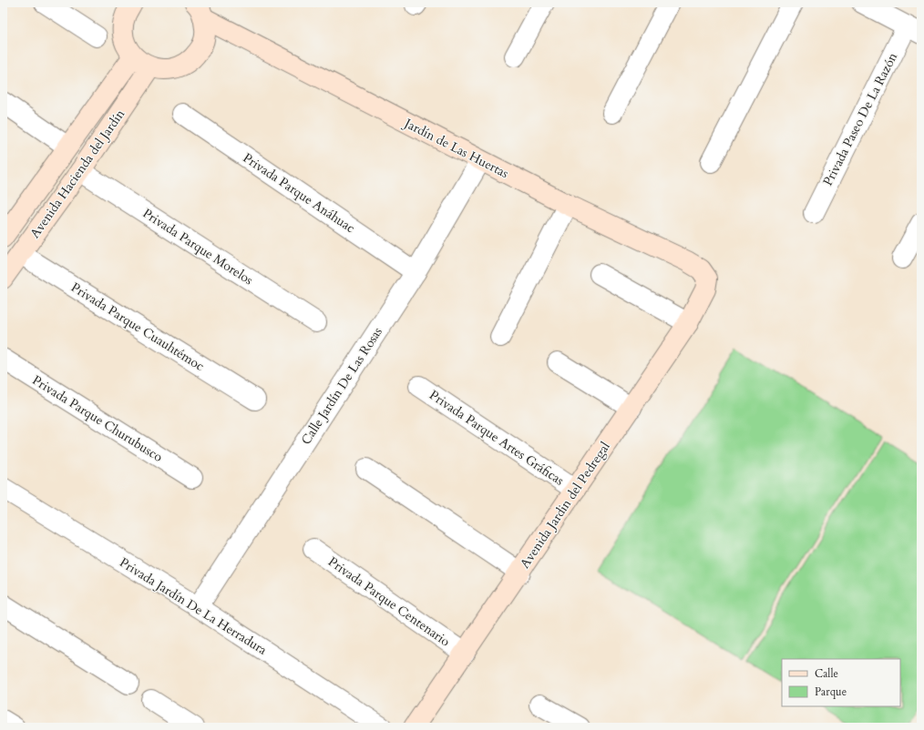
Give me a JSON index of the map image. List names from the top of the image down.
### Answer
{
  "streets": {
    "street": [
      "Privada Paseo De La Razón",
      "Jardín de Las Huertas",
      "Avenida Hacienda del Jardín",
      "Privada Parque Anáhuac",
      "Privada Parque Morelos",
      "Privada Parque Cuauhtémoc",
      "Calle Jardín De Las Rosas",
      "Privada Parque Churubusco",
      "Privada Parque Artes Gráficas",
      "Avenida Jardin del Pedregal",
      "Privada Parque Centenario",
      "Privada Jardín De La Herradura"
    ]
  },
  "crossings": [
    ["Jardín de Las Huertas", "Calle Jardín De Las Rosas"],
    ["Jardín de Las Huertas", "Avenida Jardin del Pedregal"],
    ["Avenida Hacienda del Jardín", "Privada Parque Morelos"],
    ["Avenida Hacienda del Jardín", "Privada Parque Cuauhtémoc"],
    ["Privada Parque Anáhuac", "Calle Jardín De Las Rosas"],
    ["Calle Jardín De Las Rosas", "Privada Jardín De La Herradura"],
    ["Privada Parque Artes Gráficas", "Avenida Jardin del Pedregal"],
    ["Avenida Jardin del Pedregal", "Privada Parque Centenario"]
  ],
  "legend": ["Calle", "Parque"]
}
